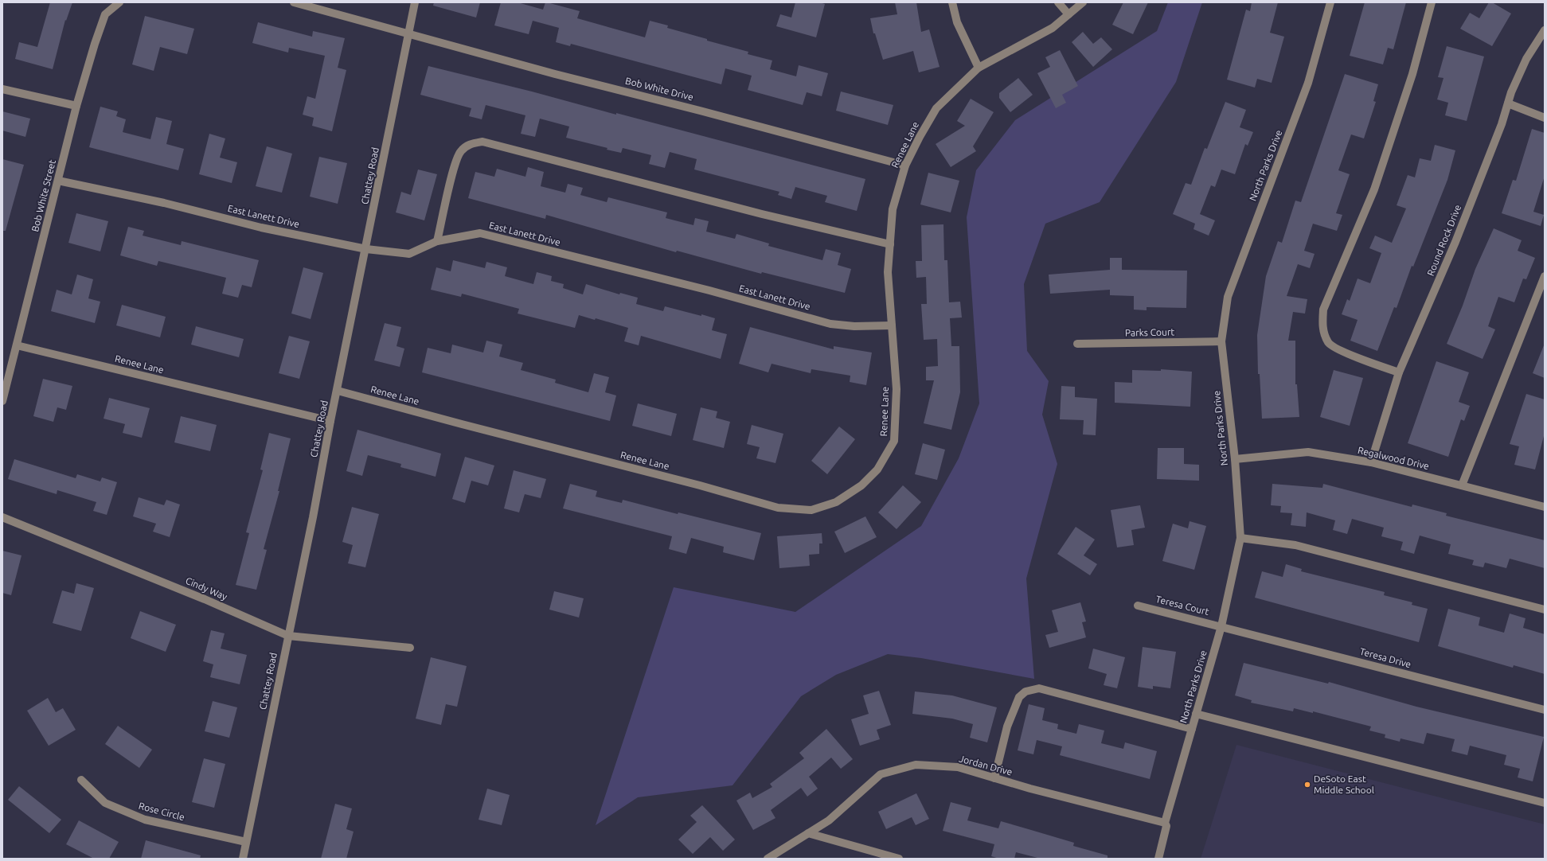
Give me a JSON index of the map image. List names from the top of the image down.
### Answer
{
  "streets": {
    "street": [
      "Bob White Drive",
      "Renee Lane",
      "North Parks Drive",
      "Chattey Road",
      "Bob White Street",
      "East Lanett Drive",
      "Round Rock Drive",
      "Parks Court",
      "Regalwood Drive",
      "Cindy Way",
      "Teresa Court",
      "Teresa Drive",
      "Jordan Drive",
      "Rose Circle"
    ]
  },
  "crossings": [
    ["Bob White Drive", "Renee Lane"],
    ["Bob White Drive", "Chattey Road"],
    ["Renee Lane", "Chattey Road"],
    ["Renee Lane", "Bob White Street"],
    ["Renee Lane", "East Lanett Drive"],
    ["North Parks Drive", "Parks Court"],
    ["North Parks Drive", "Regalwood Drive"],
    ["North Parks Drive", "Teresa Court"],
    ["North Parks Drive", "Teresa Drive"],
    ["North Parks Drive", "Jordan Drive"],
    ["Chattey Road", "East Lanett Drive"],
    ["Chattey Road", "Cindy Way"],
    ["Chattey Road", "Rose Circle"],
    ["Bob White Street", "East Lanett Drive"],
    ["Round Rock Drive", "Regalwood Drive"],
    ["Teresa Court", "Teresa Drive"]
  ],
  "places": ["DeSoto East Middle School"]
}
